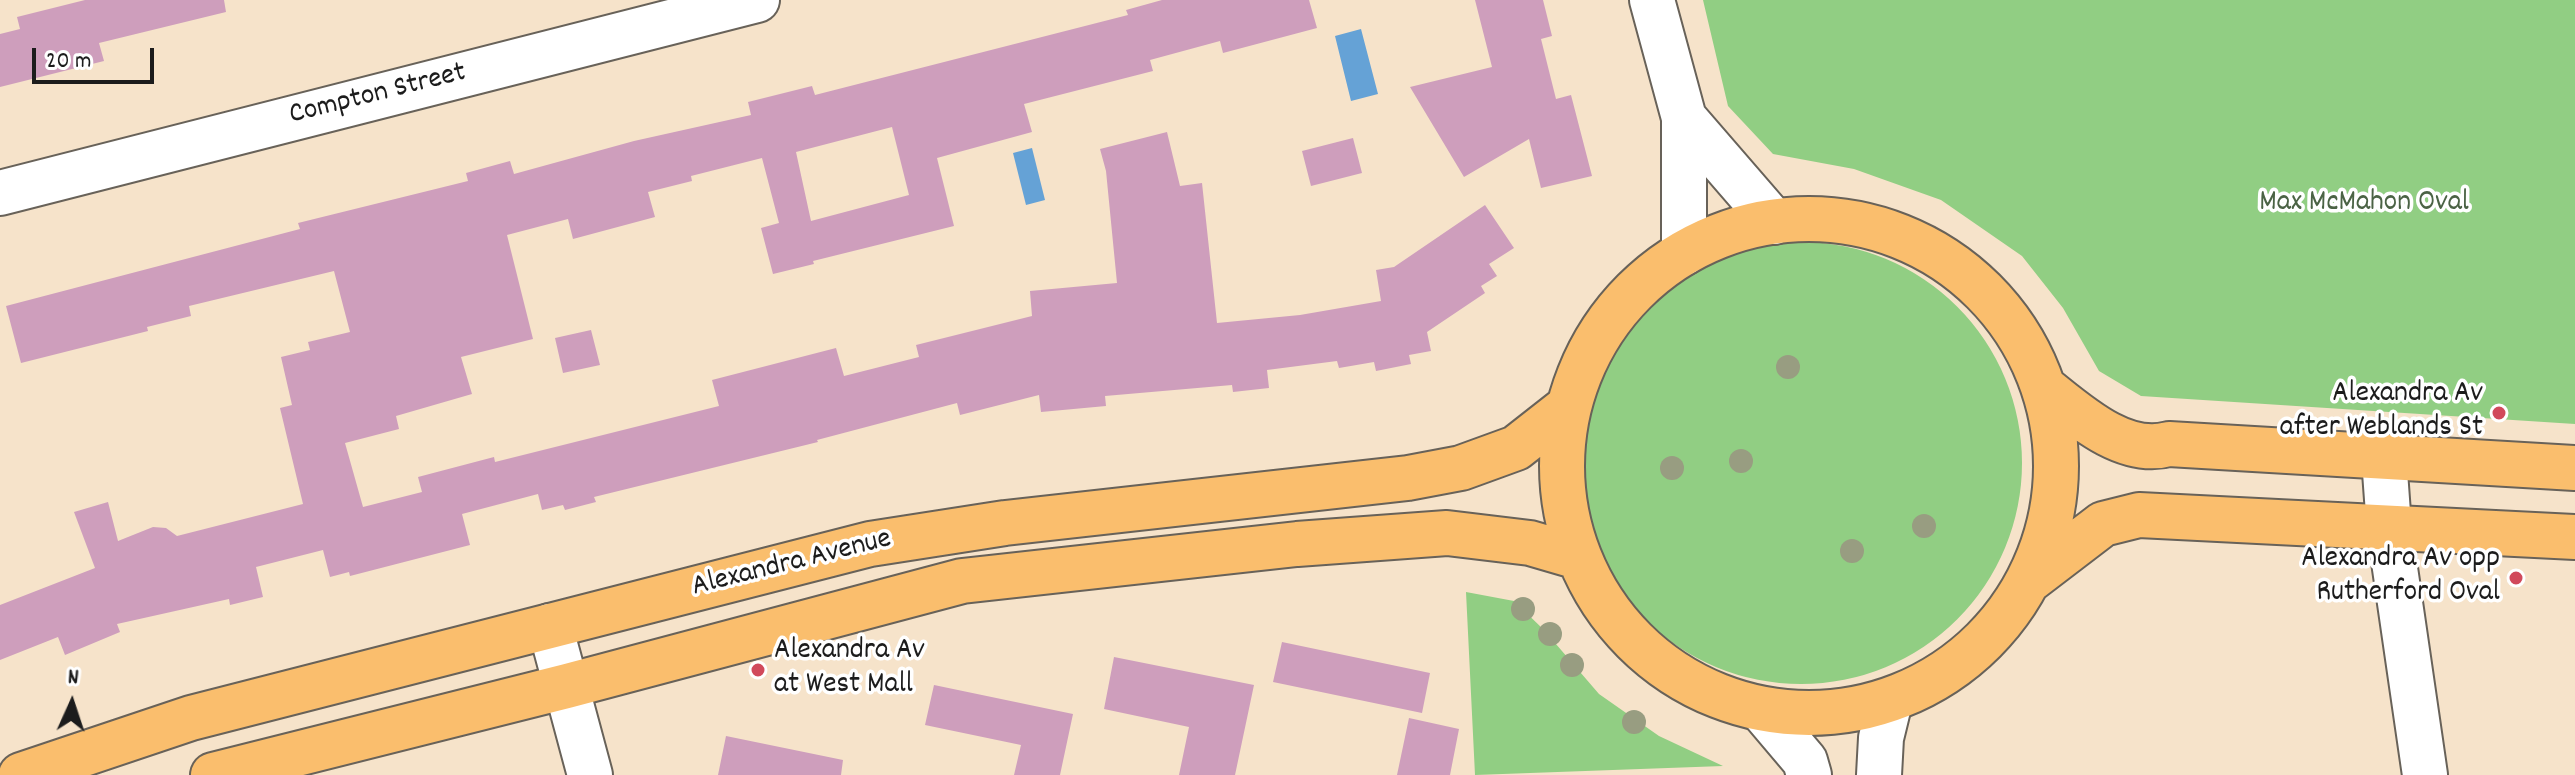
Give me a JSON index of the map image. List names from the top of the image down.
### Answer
{
  "streets": {
    "main road": ["Alexandra Avenue"],
    "street": ["Compton Street"]
  },
  "parks": ["Max McMahon Oval"],
  "places": ["Alexandra Av after Weblands St", "Alexandra Av opp Rutherford Oval", "Alexandra Av at West Mall"],
  "scale_bar": "20 m",
  "north": "top"
}
